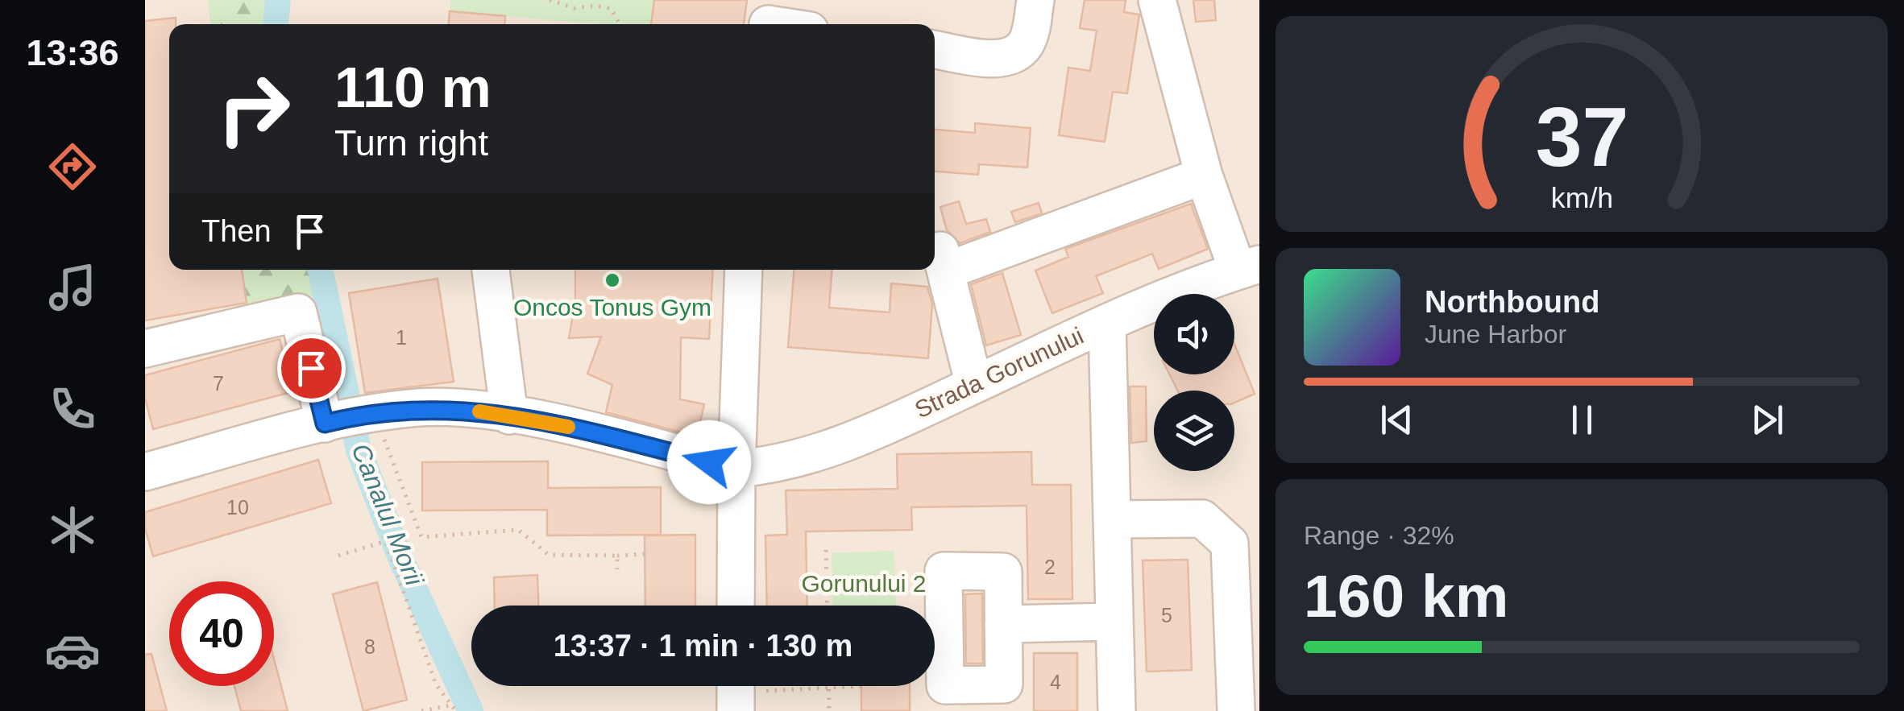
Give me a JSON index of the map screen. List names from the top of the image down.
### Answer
{
  "streets": {
    "street": ["Strada Gorunului"]
  },
  "water": ["Canalul Morii"],
  "parks": ["Gorunului 2"],
  "places": ["Oncos Tonus Gym"],
  "house_numbers": [
    "1",
    "7",
    "10",
    "2",
    "5",
    "8",
    "4"
  ],
  "page": {
    "tabs": "13:36",
    "turn": ["110 m", "Turn right"],
    "then": "Then",
    "song": ["Northbound", "June Harbor"],
    "tile": ["Range · 32%", "160 km"],
    "limit": "40",
    "trip": "13:37 · 1 min · 130 m",
    "gauge": ["37", "km/h"]
  }
}
